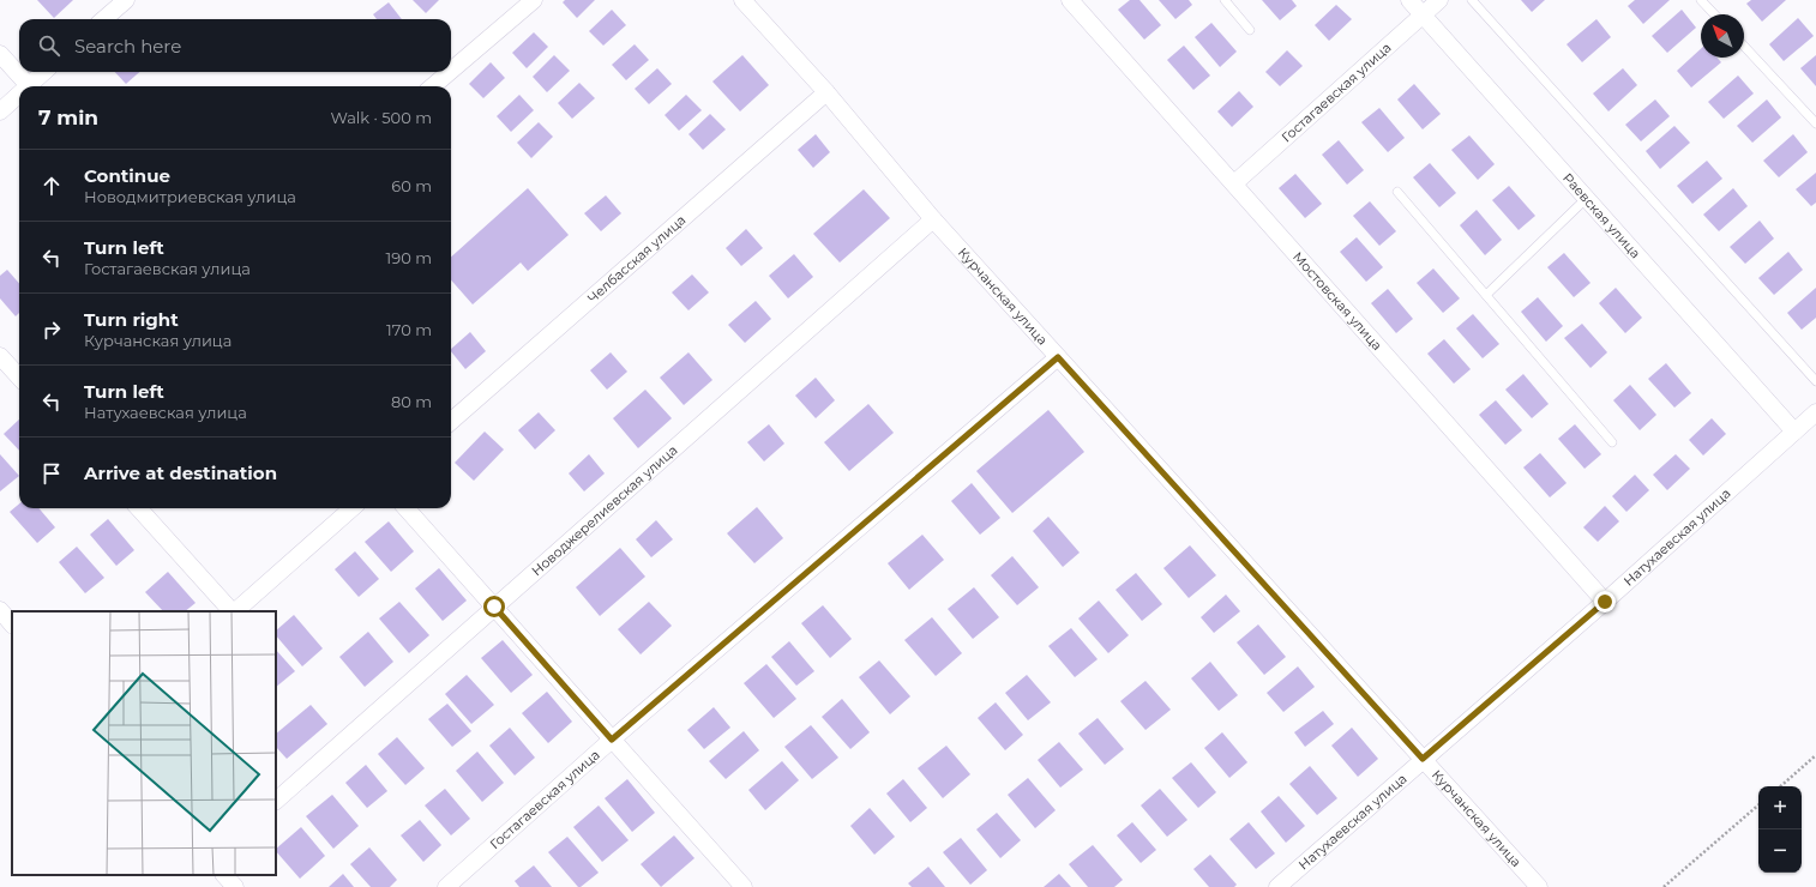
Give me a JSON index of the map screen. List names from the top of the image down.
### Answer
{
  "streets": {
    "street": [
      "Гостагаевская улица",
      "Раевская улица",
      "Челбасская улица",
      "Курчанская улица",
      "Мостовская улица",
      "Новоджерелиевская улица",
      "Натухаевская улица"
    ]
  },
  "crossings": [
    ["Гостагаевская улица", "Раевская улица"],
    ["Гостагаевская улица", "Курчанская улица"],
    ["Гостагаевская улица", "Мостовская улица"],
    ["Раевская улица", "Натухаевская улица"],
    ["Челбасская улица", "Курчанская улица"],
    ["Курчанская улица", "Новоджерелиевская улица"],
    ["Курчанская улица", "Натухаевская улица"],
    ["Мостовская улица", "Натухаевская улица"]
  ],
  "north": "top left",
  "page": {
    "search": "Search here",
    "heading": ["7 min", "Walk · 500 m"],
    "list": [
      ["Continue", "Новодмитриевская улица", "60 m"],
      ["Turn left", "Гостагаевская улица", "190 m"],
      ["Turn right", "Курчанская улица", "170 m"],
      ["Turn left", "Натухаевская улица", "80 m"],
      "Arrive at destination"
    ],
    "map_buttons": ["+", "−"]
  }
}
